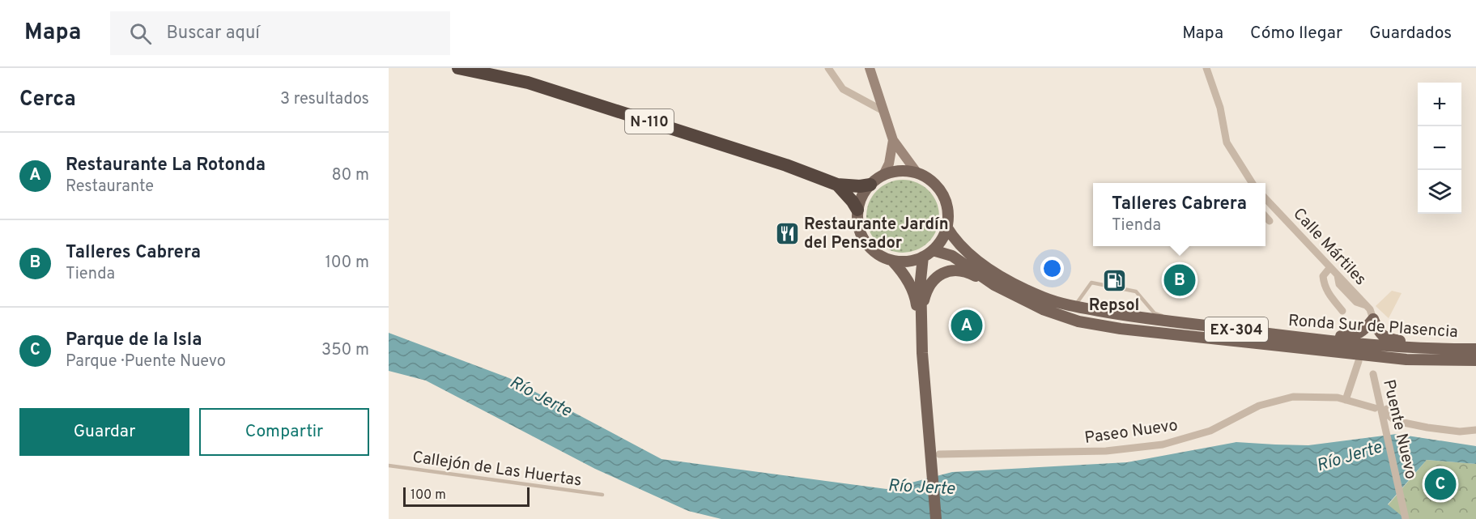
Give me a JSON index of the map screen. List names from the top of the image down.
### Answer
{
  "streets": {
    "highway": ["N-110"],
    "main road": ["Ronda Sur de Plasencia", "EX-304"],
    "street": ["Calle Mártiles", "Puente Nuevo", "Paseo Nuevo"],
    "lane": ["Callejón de Las Huertas"]
  },
  "crossings": [
    ["N-110", "Ronda Sur de Plasencia"]
  ],
  "water": ["Río Jerte"],
  "places": {
    "restaurant": ["Restaurante Jardín del Pensador"],
    "fuel station": ["Repsol"]
  },
  "scale_bar": "100 m",
  "page": {
    "header": "Mapa",
    "search": "Buscar aquí",
    "nav": ["Mapa", "Cómo llegar", "Guardados"],
    "heading": ["Cerca", "3 resultados"],
    "map_buttons": ["+", "−"],
    "list": [
      {
        "mark": "A",
        "name": "Restaurante La Rotonda",
        "note": "Restaurante",
        "value": "80 m"
      },
      {
        "mark": "B",
        "name": "Talleres Cabrera",
        "note": "Tienda",
        "value": "100 m"
      },
      {
        "mark": "C",
        "name": "Parque de la Isla",
        "note": "Parque · Puente Nuevo",
        "value": "350 m"
      }
    ],
    "popup": ["Talleres Cabrera", "Tienda"],
    "pins": ["B", "A", "C"],
    "buttons": ["Guardar", "Compartir"],
    "scale": "100 m"
  }
}
